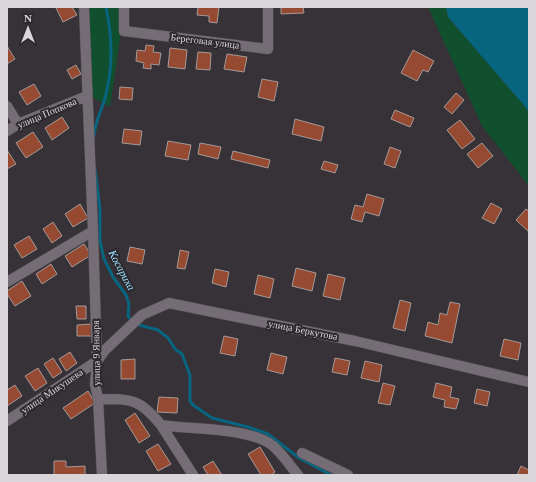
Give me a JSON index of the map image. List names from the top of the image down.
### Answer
{
  "streets": {
    "street": [
      "Береговая улица",
      "улица Попкова",
      "улица Беркутова",
      "улица 9 Января",
      "улица Микушева"
    ]
  },
  "crossings": [
    ["улица Попкова", "улица 9 Января"],
    ["улица Беркутова", "улица 9 Января"],
    ["улица Беркутова", "улица Микушева"],
    ["улица 9 Января", "улица Микушева"]
  ],
  "water": ["Косариха"],
  "north": "top"
}
